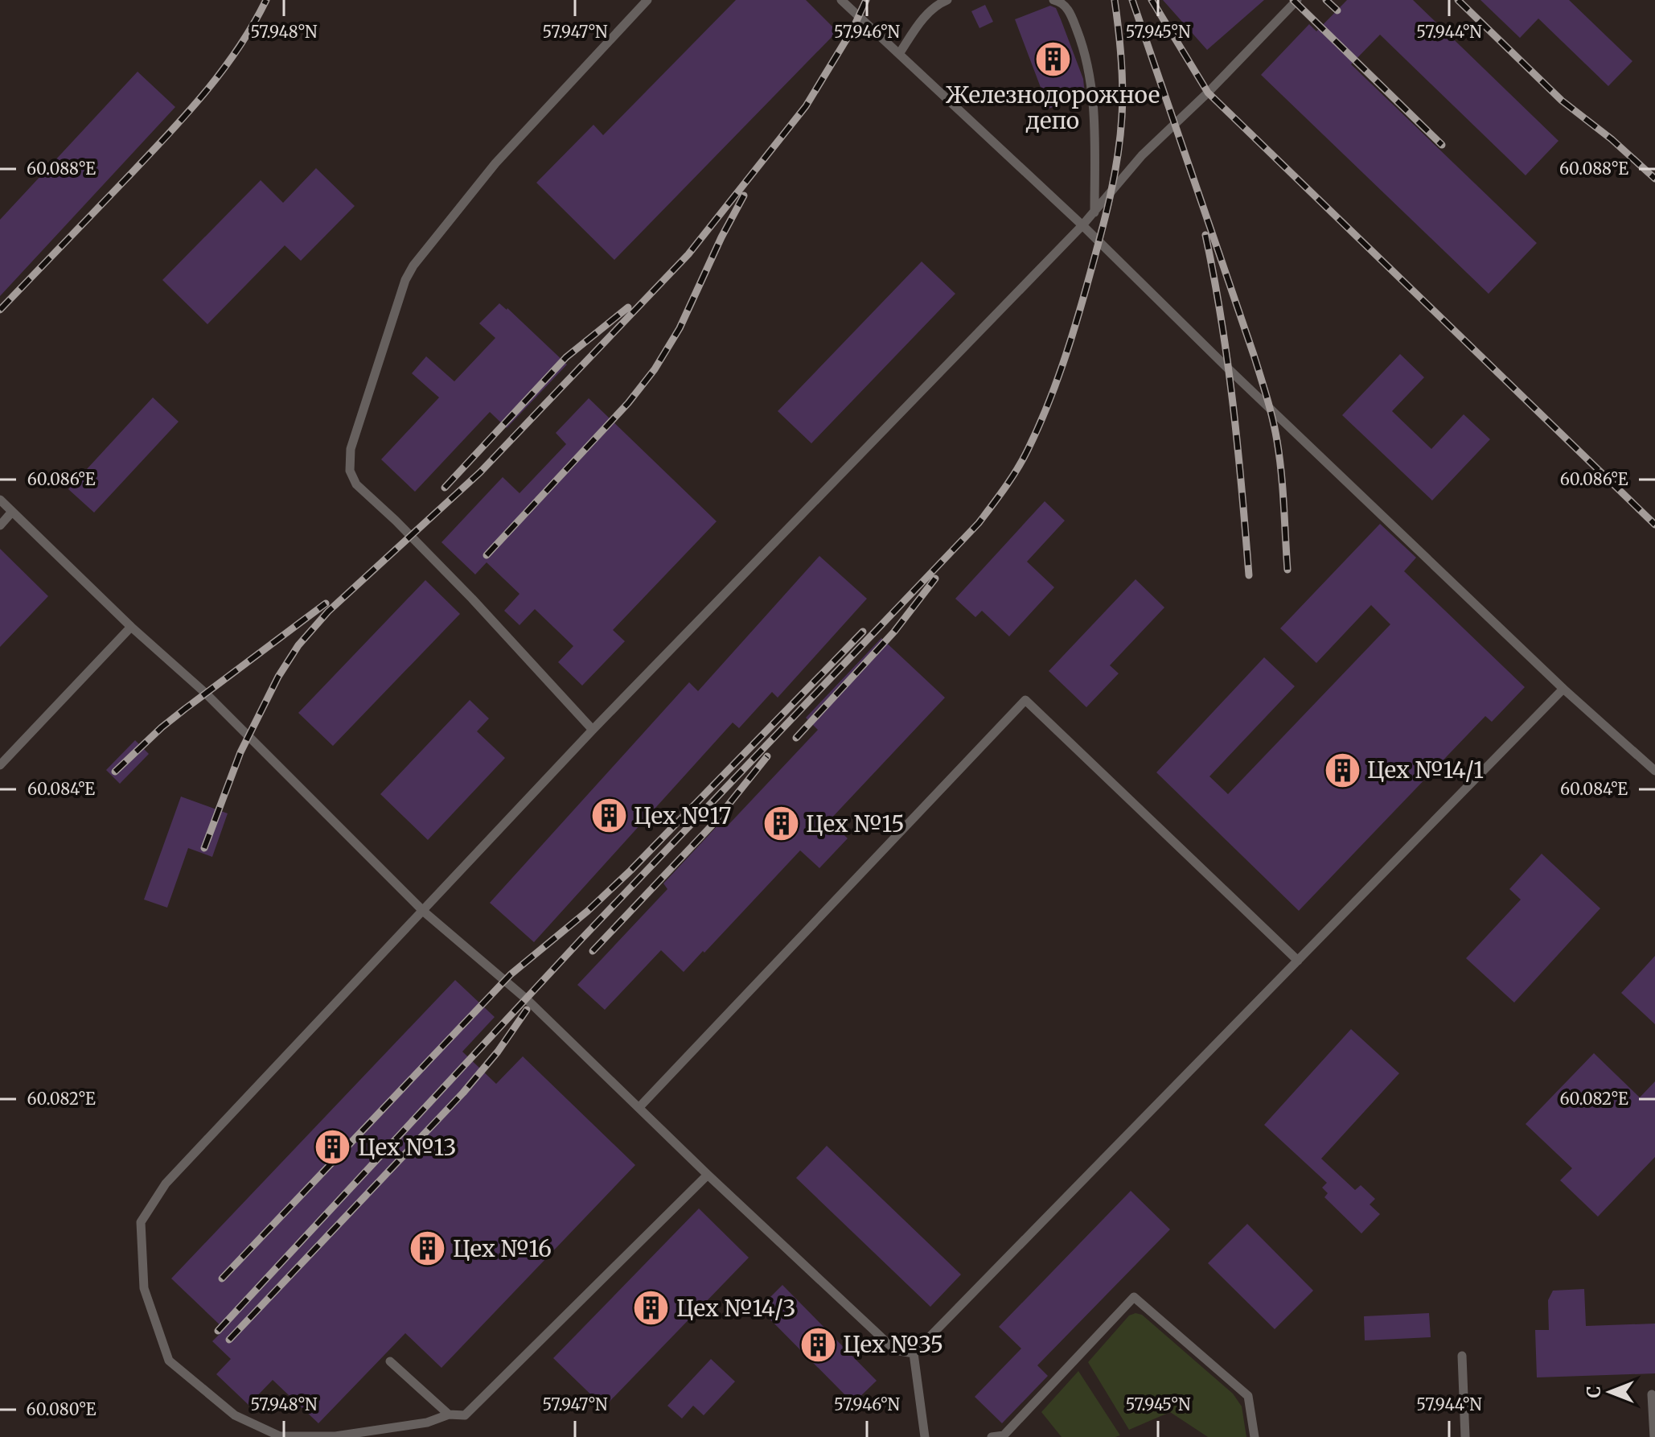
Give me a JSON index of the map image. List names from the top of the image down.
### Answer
{
  "places": {
    "building": [
      "Железнодорожное депо",
      "Цех №14/1",
      "Цех №17",
      "Цех №15",
      "Цех №13",
      "Цех №16",
      "Цех №14/3",
      "Цех №35"
    ]
  },
  "north": "left",
  "coordinates": [
    "57.948°N",
    "57.947°N",
    "57.946°N",
    "57.945°N",
    "57.944°N",
    "60.088°E",
    "60.086°E",
    "60.084°E",
    "60.082°E",
    "60.080°E"
  ]
}
